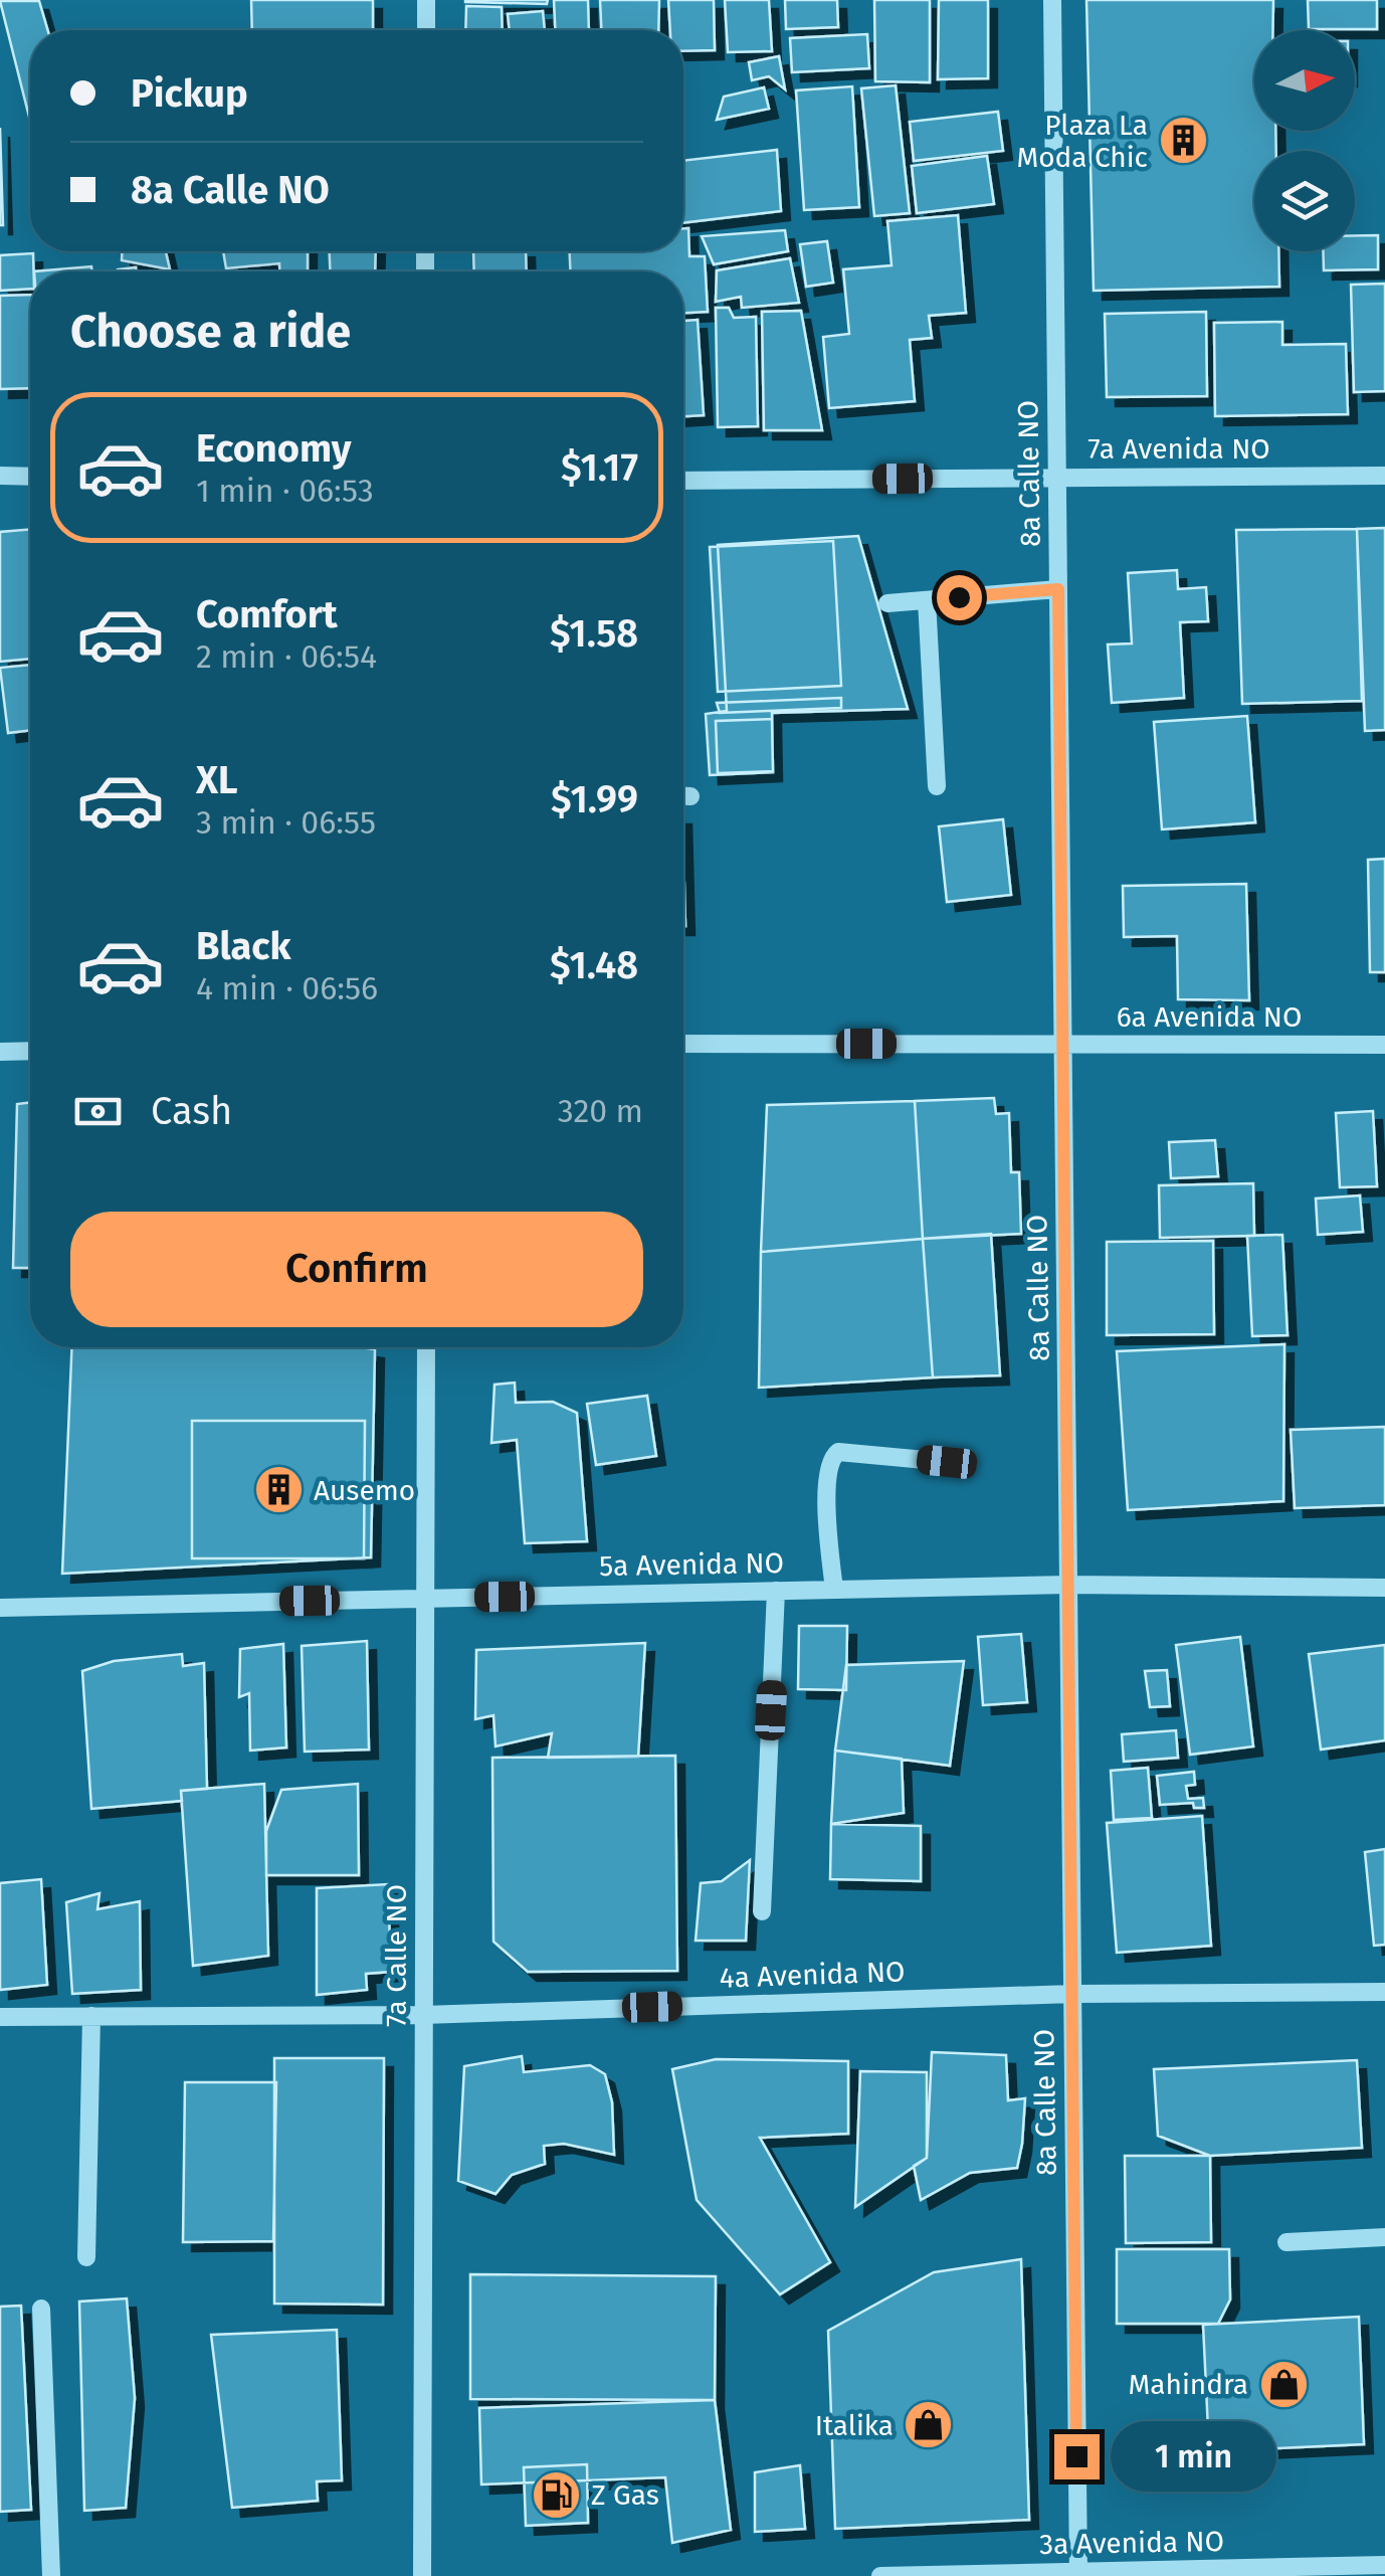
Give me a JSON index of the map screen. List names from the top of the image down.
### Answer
{
  "streets": {
    "street": [
      "7a Avenida NO",
      "8a Calle NO",
      "6a Avenida NO",
      "5a Avenida NO",
      "7a Calle NO",
      "4a Avenida NO",
      "3a Avenida NO"
    ]
  },
  "crossings": [
    ["7a Avenida NO", "8a Calle NO"],
    ["8a Calle NO", "6a Avenida NO"],
    ["8a Calle NO", "5a Avenida NO"],
    ["8a Calle NO", "4a Avenida NO"],
    ["8a Calle NO", "3a Avenida NO"],
    ["5a Avenida NO", "7a Calle NO"],
    ["7a Calle NO", "4a Avenida NO"]
  ],
  "places": {
    "building": ["Plaza La Moda Chic", "Ausemo"],
    "shop": ["Mahindra", "Italika"],
    "fuel station": ["Z Gas"]
  },
  "north": "right",
  "page": {
    "banner": ["Pickup", "8a Calle NO"],
    "heading": "Choose a ride",
    "list": [
      {
        "name": "Economy",
        "note": "1 min · 06:53",
        "value": "$1.17"
      },
      {
        "name": "Comfort",
        "note": "2 min · 06:54",
        "value": "$1.58"
      },
      {
        "name": "XL",
        "note": "3 min · 06:55",
        "value": "$1.99"
      },
      {
        "name": "Black",
        "note": "4 min · 06:56",
        "value": "$1.48"
      }
    ],
    "pay": ["Cash", "320 m"],
    "buttons": "Confirm",
    "bubble": "1 min"
  }
}
